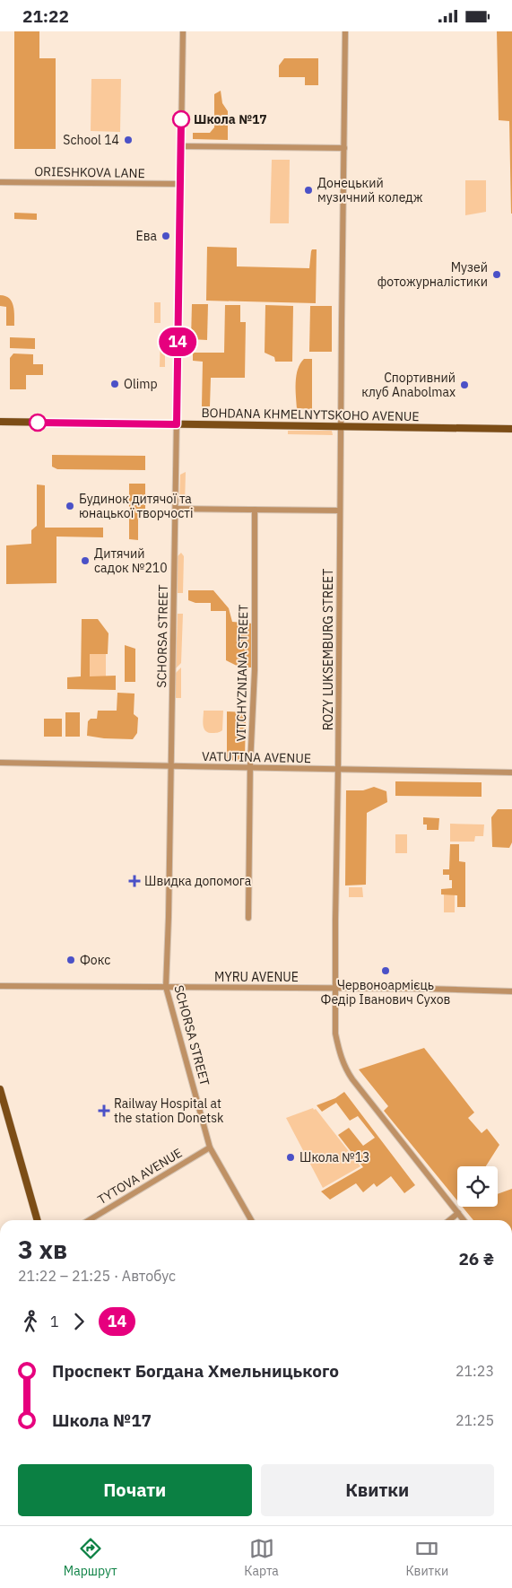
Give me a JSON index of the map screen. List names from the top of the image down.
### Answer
{
  "streets": {
    "main road": ["BOHDANA KHMELNYTSKOHO AVENUE"],
    "street": [
      "ORIESHKOVA LANE",
      "SCHORSA STREET",
      "ROZY LUKSEMBURG STREET",
      "VITCHYZNIANA STREET",
      "VATUTINA AVENUE",
      "MYRU AVENUE",
      "TYTOVA AVENUE"
    ]
  },
  "crossings": [
    ["ORIESHKOVA LANE", "SCHORSA STREET"],
    ["BOHDANA KHMELNYTSKOHO AVENUE", "SCHORSA STREET"],
    ["BOHDANA KHMELNYTSKOHO AVENUE", "ROZY LUKSEMBURG STREET"],
    ["SCHORSA STREET", "VATUTINA AVENUE"],
    ["SCHORSA STREET", "MYRU AVENUE"],
    ["SCHORSA STREET", "TYTOVA AVENUE"],
    ["ROZY LUKSEMBURG STREET", "VATUTINA AVENUE"],
    ["ROZY LUKSEMBURG STREET", "MYRU AVENUE"],
    ["VITCHYZNIANA STREET", "VATUTINA AVENUE"]
  ],
  "places": {
    "other": [
      "Школа №17",
      "School 14",
      "Донецький музичний коледж",
      "Ева",
      "Музей фотожурналістики",
      "Olіmp",
      "Спортивний клуб Anabolmax",
      "Будинок дитячої та юнацької творчості",
      "Дитячий садок №210",
      "Фокс",
      "Червоноармієць Федір Іванович Сухов",
      "Школа №13"
    ],
    "health": ["Швидка допомога", "Railway Hospital at the station Donetsk"]
  },
  "lines": ["bus line 14"],
  "page": {
    "status": "21:22",
    "on_map": "14",
    "heading": ["3 хв", "21:22 – 21:25 · Автобус", "26 ₴"],
    "legs": ["1", "14"],
    "list": [
      {
        "name": "Проспект Богдана Хмельницького",
        "value": "21:23"
      },
      {
        "name": "Школа №17",
        "value": "21:25"
      }
    ],
    "buttons": ["Почати", "Квитки"],
    "tabs": ["Маршрут", "Карта", "Квитки"]
  }
}
